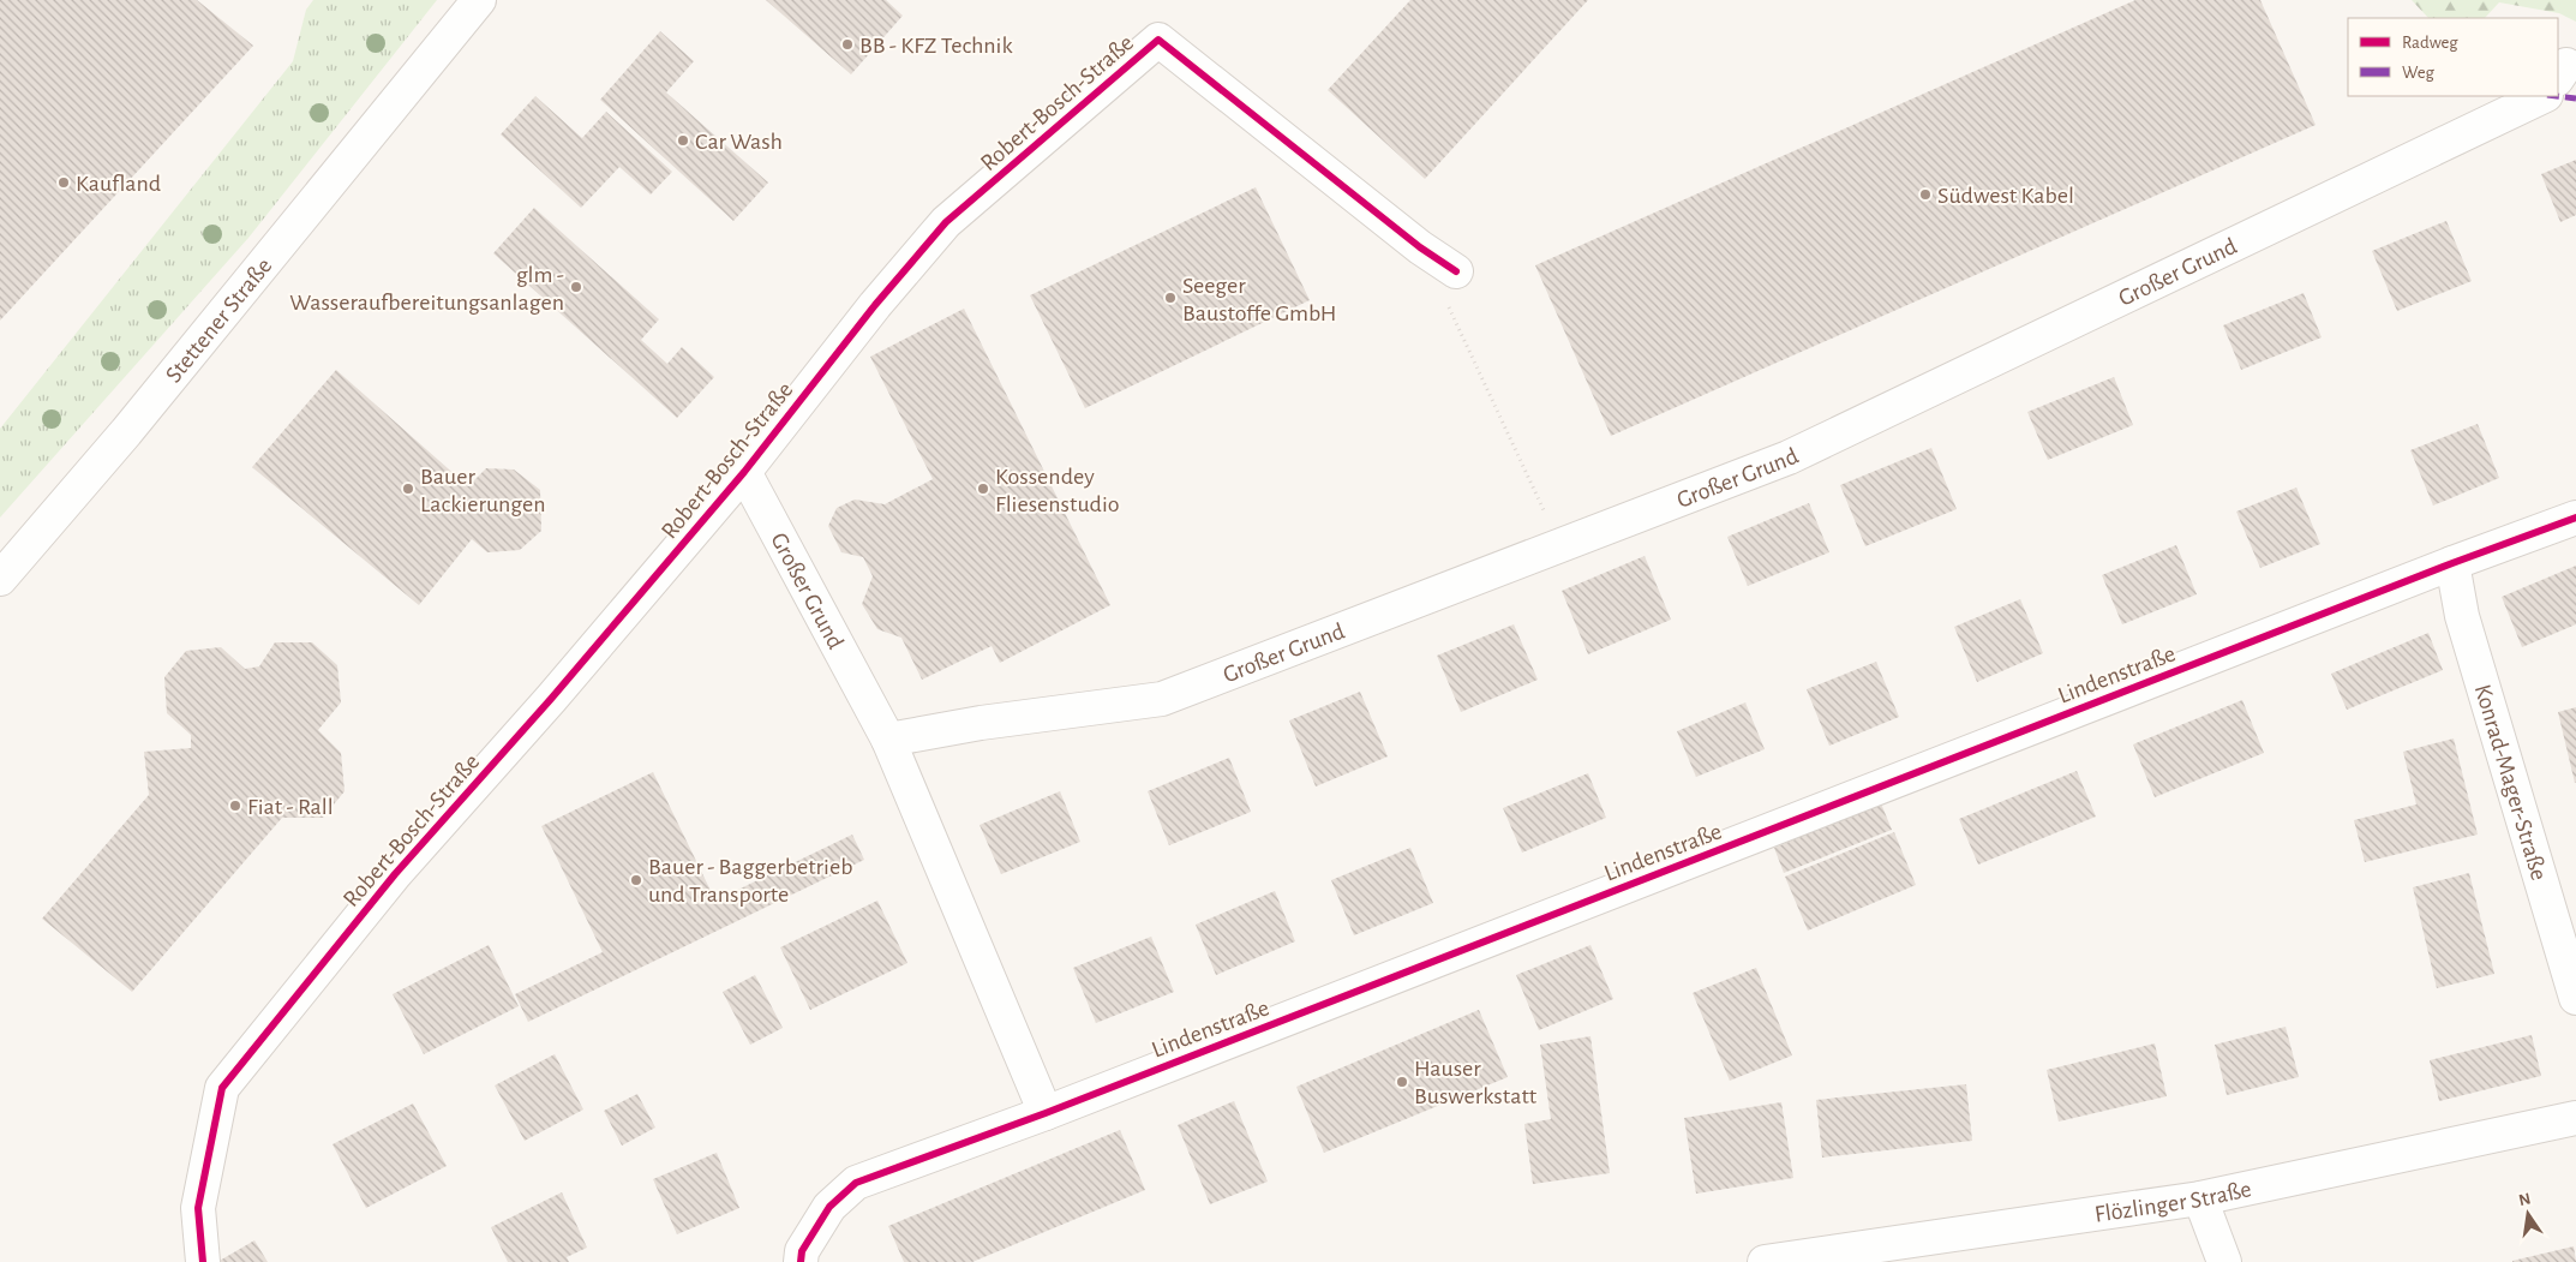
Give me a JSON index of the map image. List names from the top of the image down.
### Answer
{
  "streets": {
    "street": [
      "Robert-Bosch-Straße",
      "Großer Grund",
      "Stettener Straße",
      "Lindenstraße",
      "Konrad-Mager-Straße",
      "Flözlinger Straße"
    ]
  },
  "crossings": [
    ["Robert-Bosch-Straße", "Großer Grund"],
    ["Großer Grund", "Lindenstraße"],
    ["Lindenstraße", "Konrad-Mager-Straße"]
  ],
  "places": [
    "BB - KFZ Technik",
    "Car Wash",
    "Kaufland",
    "Südwest Kabel",
    "glm - Wasseraufbereitungsanlagen",
    "Seeger Baustoffe GmbH",
    "Bauer Lackierungen",
    "Kossendey Fliesenstudio",
    "Fiat - Rall",
    "Bauer - Baggerbetrieb und Transporte",
    "Hauser Buswerkstatt"
  ],
  "legend": ["Radweg", "Weg"],
  "north": "top"
}
